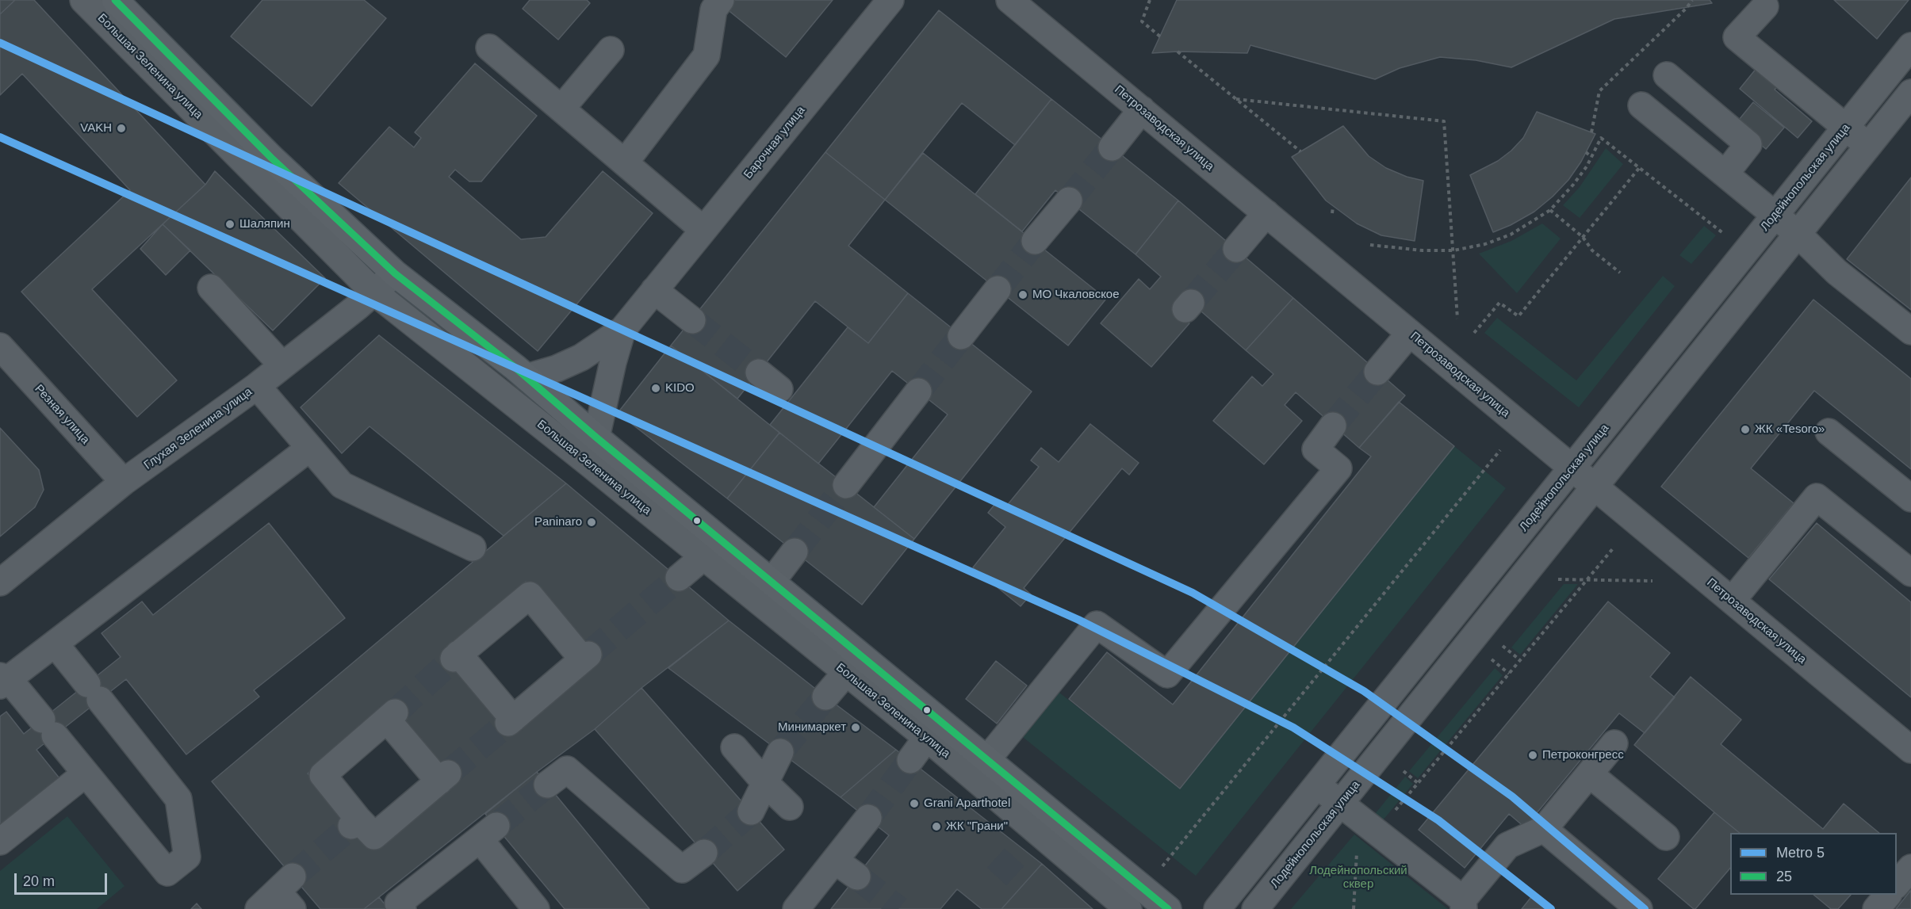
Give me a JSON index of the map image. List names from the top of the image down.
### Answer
{
  "streets": {
    "main road": ["Большая Зеленина улица"],
    "street": [
      "Петрозаводская улица",
      "Барочная улица",
      "Лодейнопольская улица",
      "Резная улица",
      "Глухая Зеленина улица"
    ]
  },
  "crossings": [
    ["Большая Зеленина улица", "Барочная улица"],
    ["Большая Зеленина улица", "Глухая Зеленина улица"],
    ["Петрозаводская улица", "Лодейнопольская улица"],
    ["Резная улица", "Глухая Зеленина улица"]
  ],
  "parks": ["Лодейнопольский сквер"],
  "places": [
    "VAKH",
    "Шаляпин",
    "МО Чкаловское",
    "KIDO",
    "ЖК «Tesoro»",
    "Paninaro",
    "Минимаркет",
    "Петроконгресс",
    "Grani Aparthotel",
    "ЖК \"Грани\""
  ],
  "lines": ["transit line 25", "metro line 5"],
  "legend": ["Metro 5", "25"],
  "scale_bar": "20 m"
}
